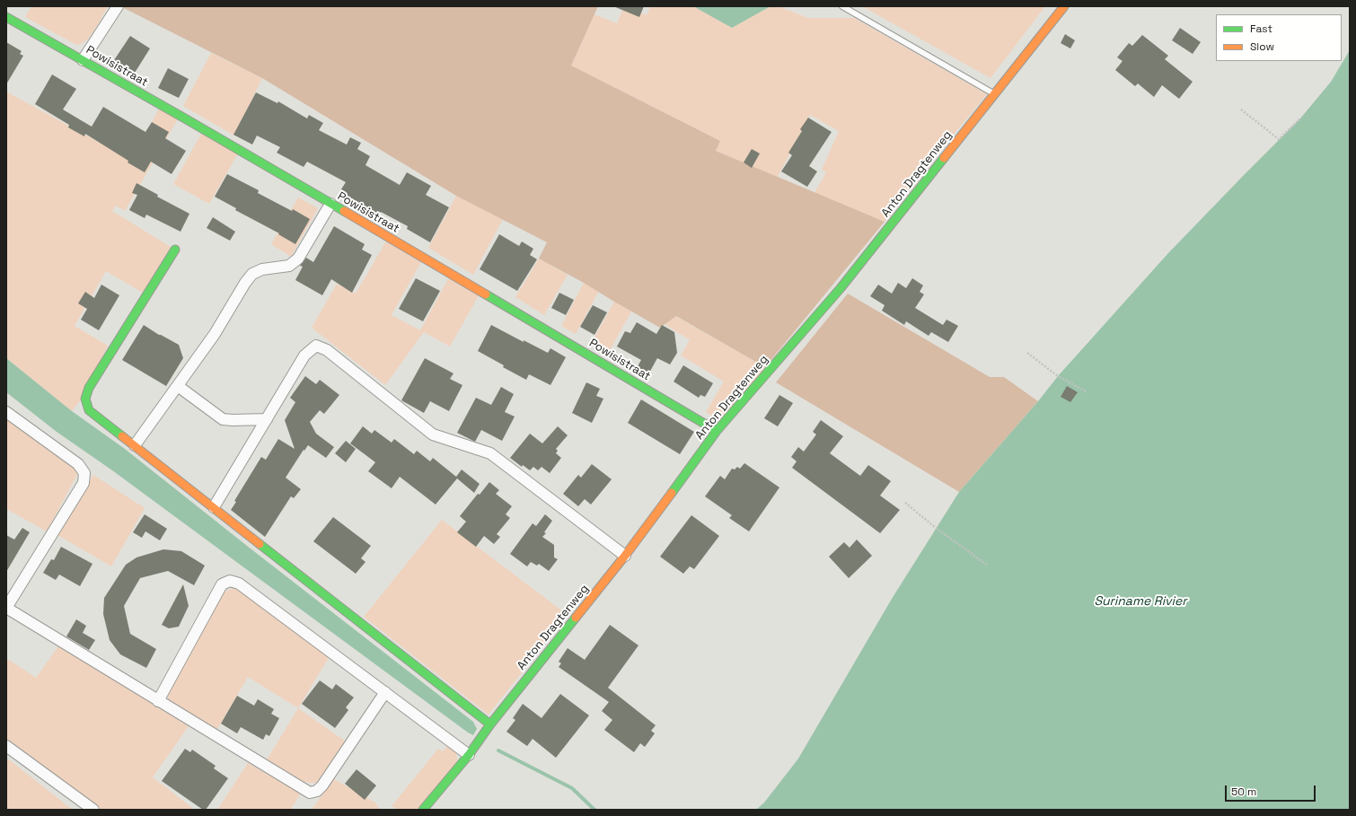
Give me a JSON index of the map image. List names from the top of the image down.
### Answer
{
  "streets": {
    "street": ["Powisistraat", "Anton Dragtenweg"]
  },
  "crossings": [
    ["Powisistraat", "Anton Dragtenweg"]
  ],
  "water": ["Suriname Rivier"],
  "legend": ["Fast", "Slow"],
  "scale_bar": "50 m"
}
